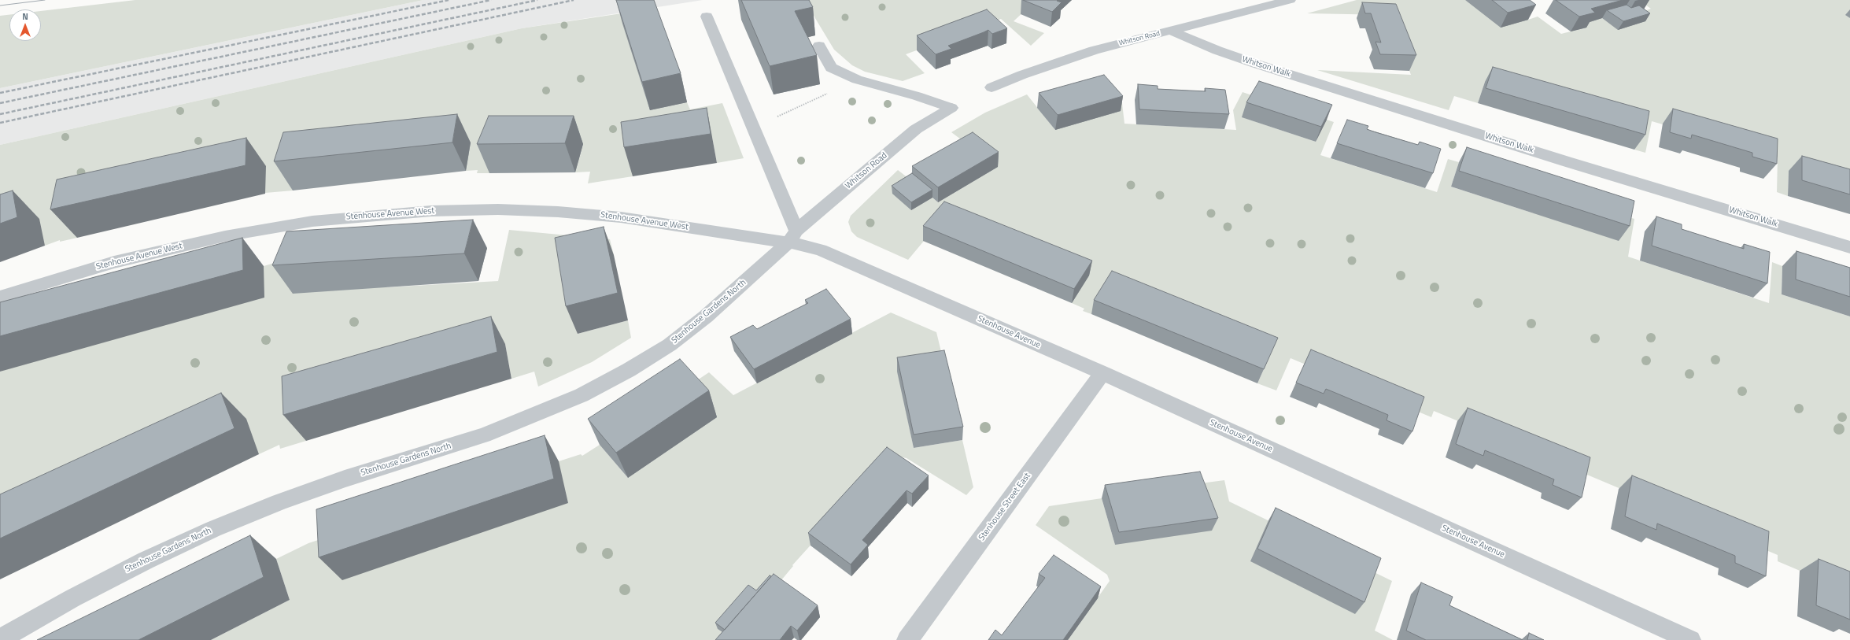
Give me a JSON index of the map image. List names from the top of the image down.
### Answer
{
  "streets": {
    "street": [
      "Whitson Road",
      "Whitson Walk",
      "Stenhouse Avenue West",
      "Stenhouse Gardens North",
      "Stenhouse Avenue",
      "Stenhouse Street East"
    ]
  },
  "crossings": [
    ["Whitson Road", "Whitson Walk"],
    ["Whitson Road", "Stenhouse Avenue West"],
    ["Whitson Road", "Stenhouse Gardens North"],
    ["Whitson Road", "Stenhouse Avenue"],
    ["Stenhouse Avenue West", "Stenhouse Gardens North"],
    ["Stenhouse Avenue West", "Stenhouse Avenue"],
    ["Stenhouse Gardens North", "Stenhouse Avenue"],
    ["Stenhouse Avenue", "Stenhouse Street East"]
  ],
  "north": "top"
}
